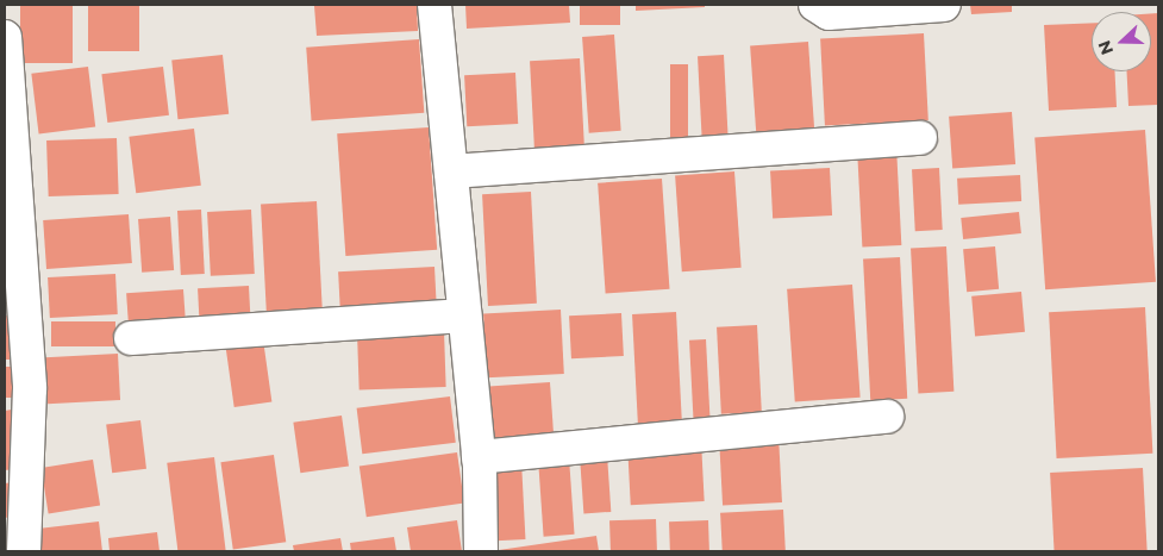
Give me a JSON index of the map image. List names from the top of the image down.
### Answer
{
  "north": "left"
}
